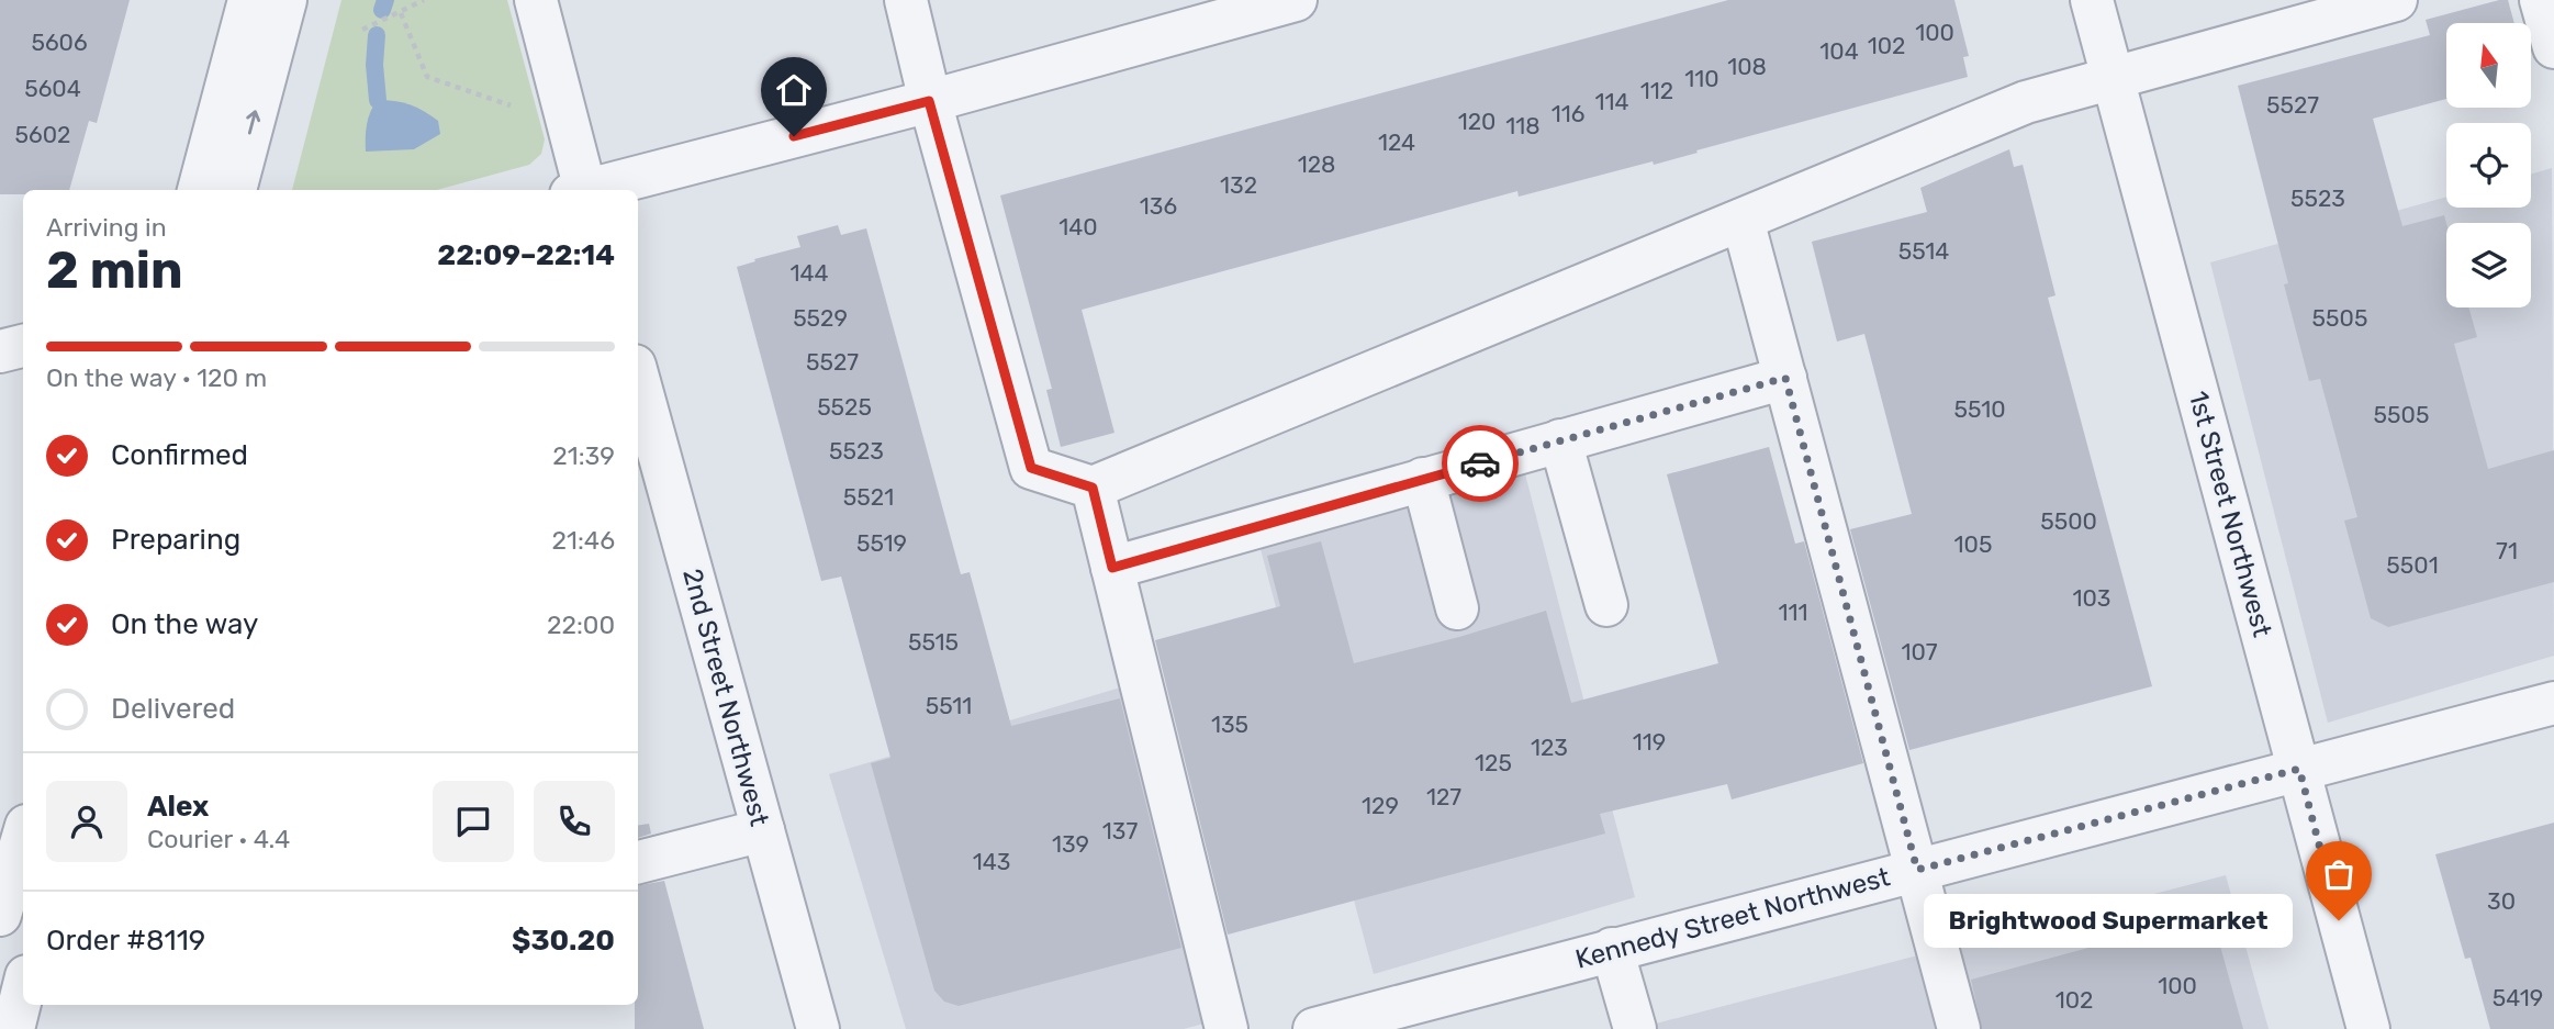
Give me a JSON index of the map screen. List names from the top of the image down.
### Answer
{
  "streets": {
    "street": ["1st Street Northwest", "2nd Street Northwest", "Kennedy Street Northwest"]
  },
  "crossings": [
    ["1st Street Northwest", "Kennedy Street Northwest"]
  ],
  "places": ["Brightwood Supermarket"],
  "house_numbers": [
    "100",
    "5606",
    "102",
    "104",
    "108",
    "110",
    "5604",
    "112",
    "114",
    "5527",
    "116",
    "120",
    "118",
    "5602",
    "124",
    "128",
    "132",
    "5523",
    "136",
    "140",
    "5514",
    "144",
    "5529",
    "5505",
    "5527",
    "5525",
    "5510",
    "5505",
    "5523",
    "5521",
    "5500",
    "5519",
    "105",
    "71",
    "5501",
    "103",
    "111",
    "5515",
    "107",
    "5511",
    "135",
    "119",
    "123",
    "125",
    "127",
    "129",
    "137",
    "139",
    "143",
    "30",
    "100",
    "5419",
    "102"
  ],
  "north": "top",
  "page": {
    "heading": ["2 min", "Arriving in", "22:09–22:14"],
    "panel": [
      "Alex",
      "Courier · 4.4",
      "Order #8119",
      "$30.20"
    ],
    "bar": "On the way · 120 m",
    "list": [
      ["Confirmed", "21:39"],
      ["Preparing", "21:46"],
      ["On the way", "22:00"],
      "Delivered"
    ],
    "bubble": "Brightwood Supermarket"
  }
}
